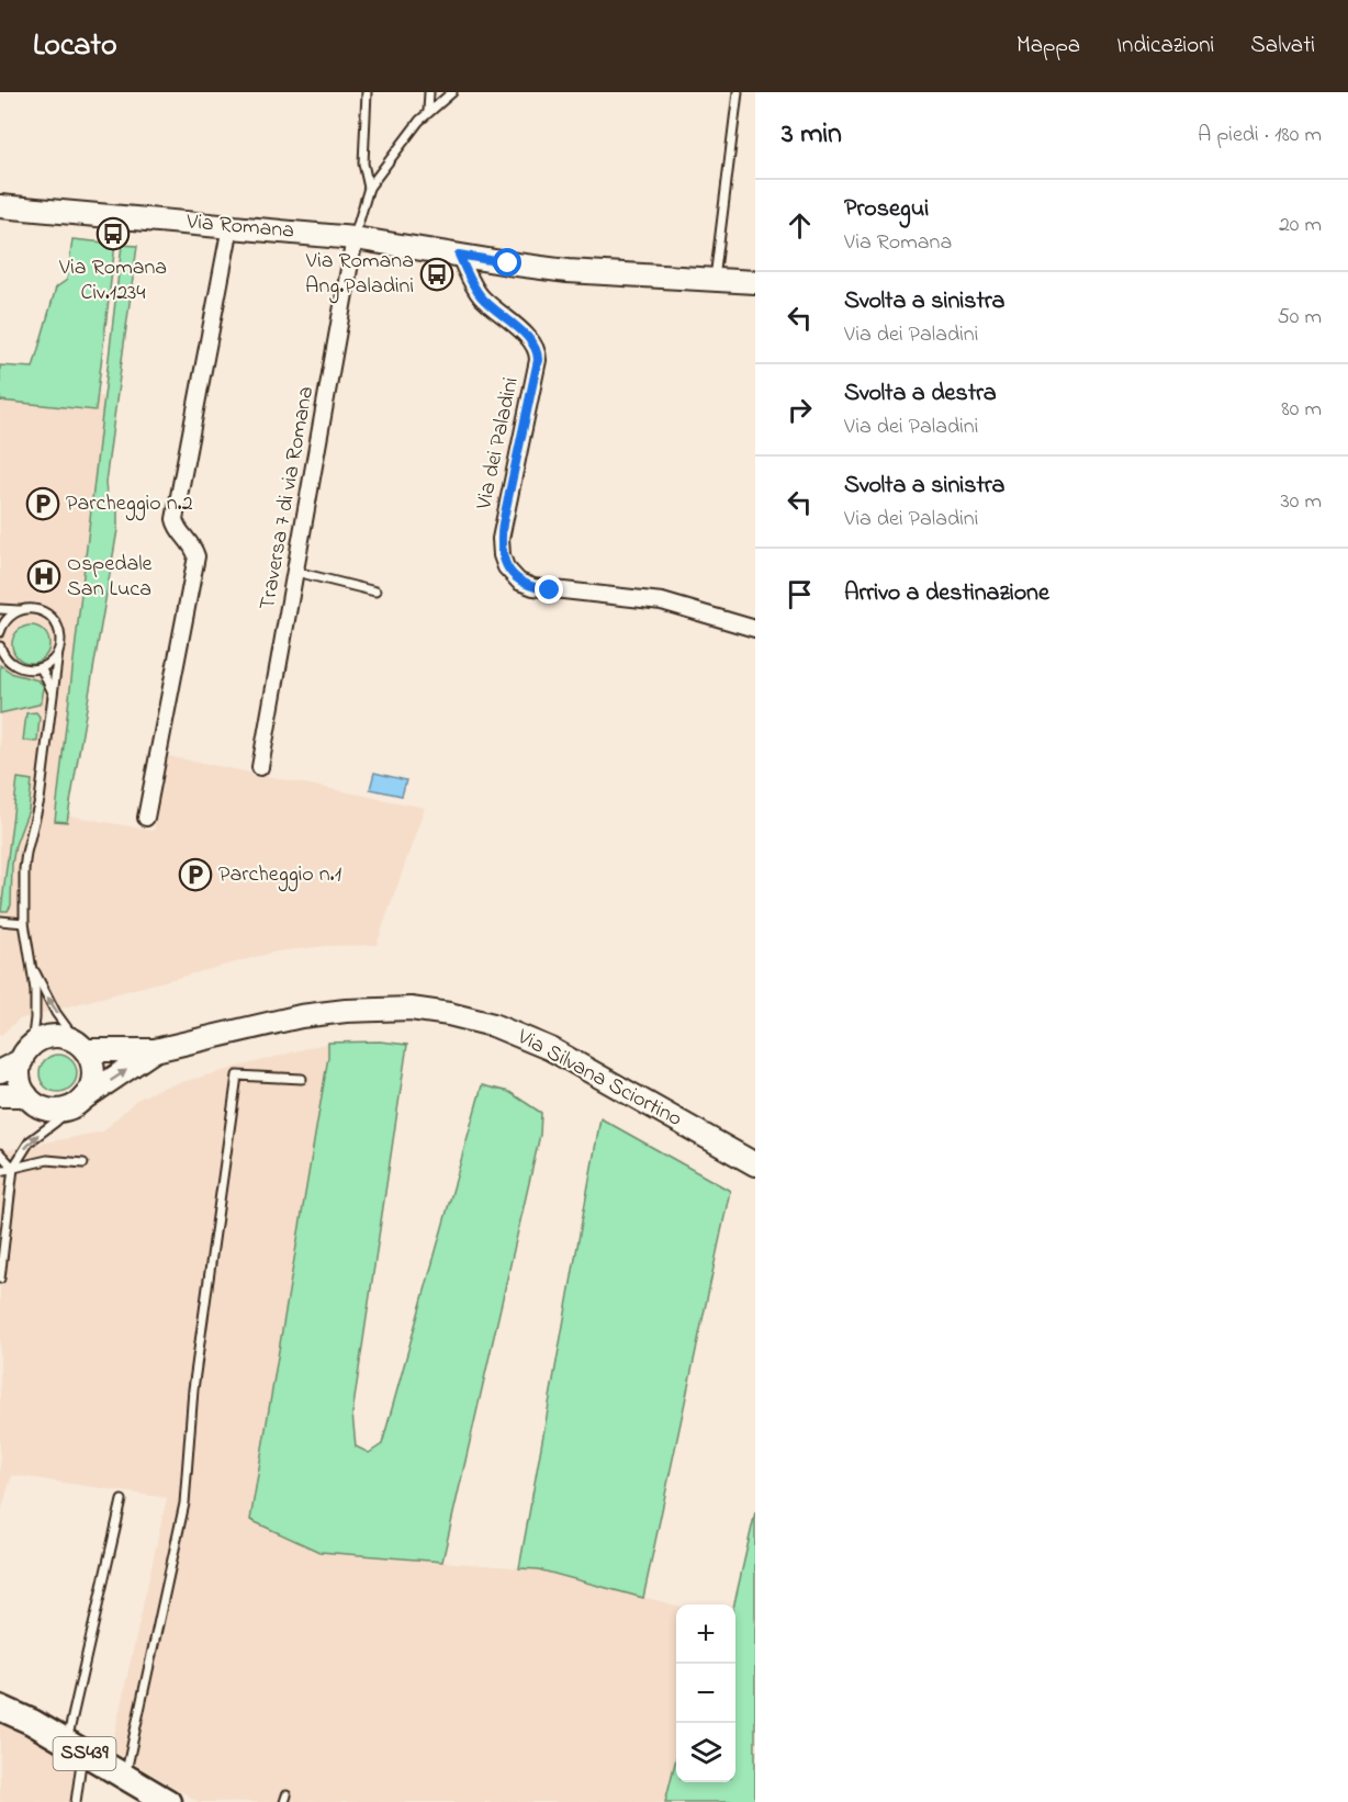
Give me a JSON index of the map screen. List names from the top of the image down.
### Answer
{
  "streets": {
    "main road": ["SS439"],
    "street": [
      "Via Romana",
      "Via dei Paladini",
      "Traversa 7 di via Romana",
      "Via Silvana Sciortino"
    ]
  },
  "crossings": [
    ["Via Romana", "Via dei Paladini"],
    ["Via Romana", "Traversa 7 di via Romana"]
  ],
  "places": {
    "bus stop": ["Via Romana Civ.1234", "Via Romana Ang.Paladini"],
    "parking": ["Parcheggio n.2", "Parcheggio n.1"],
    "hospital": ["Ospedale San Luca"]
  },
  "page": {
    "header": "Locato",
    "nav": ["Mappa", "Indicazioni", "Salvati"],
    "heading": ["3 min", "A piedi · 180 m"],
    "list": [
      ["Prosegui", "Via Romana", "20 m"],
      ["Svolta a sinistra", "Via dei Paladini", "50 m"],
      ["Svolta a destra", "Via dei Paladini", "80 m"],
      ["Svolta a sinistra", "Via dei Paladini", "30 m"],
      "Arrivo a destinazione"
    ],
    "map_buttons": ["+", "−"]
  }
}
